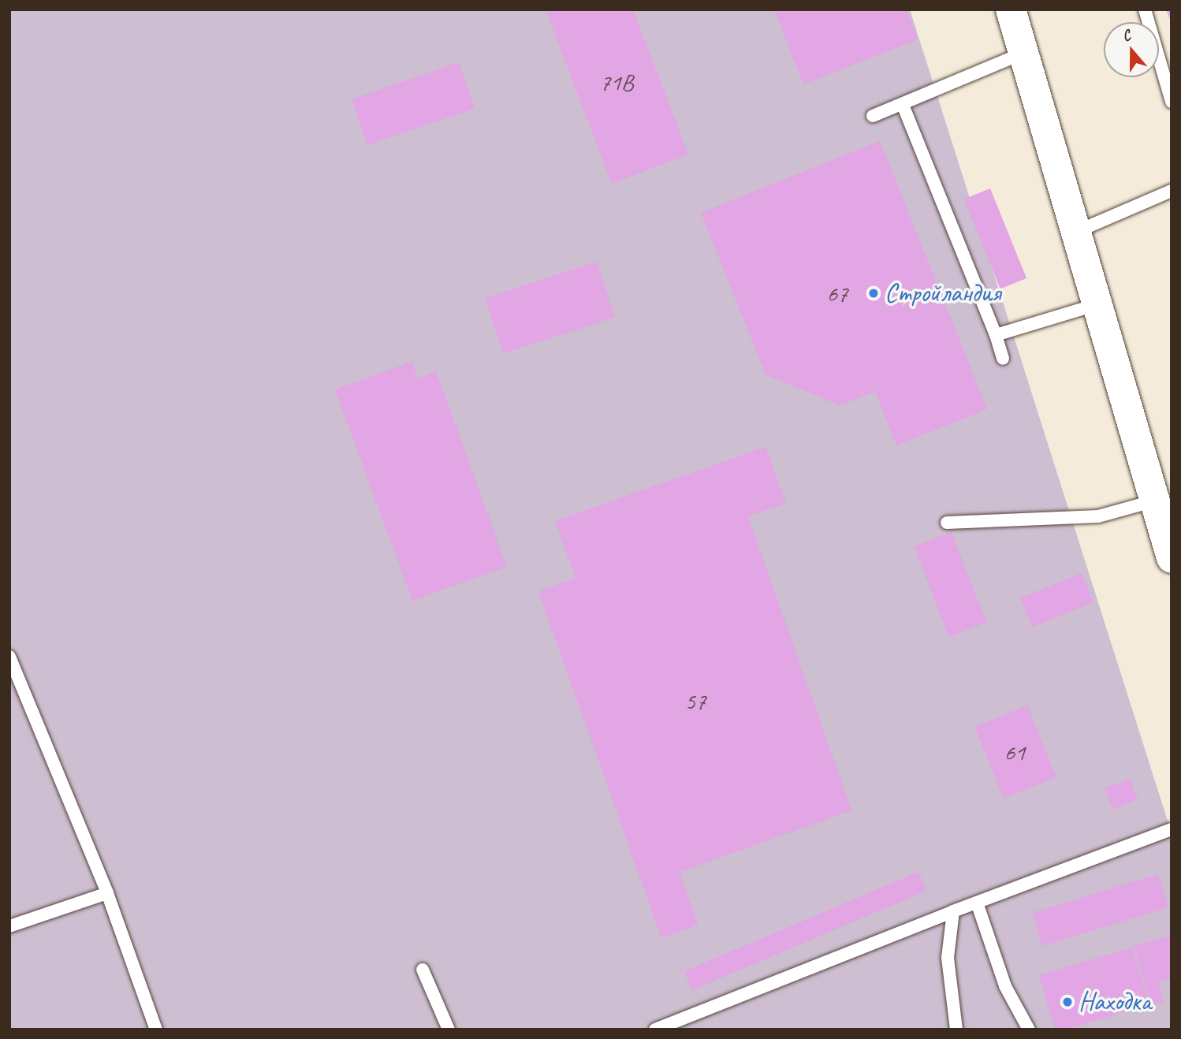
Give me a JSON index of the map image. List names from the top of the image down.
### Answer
{
  "places": ["Стройландия", "Находка"],
  "house_numbers": [
    "71В",
    "67",
    "57",
    "61"
  ],
  "north": "top"
}
